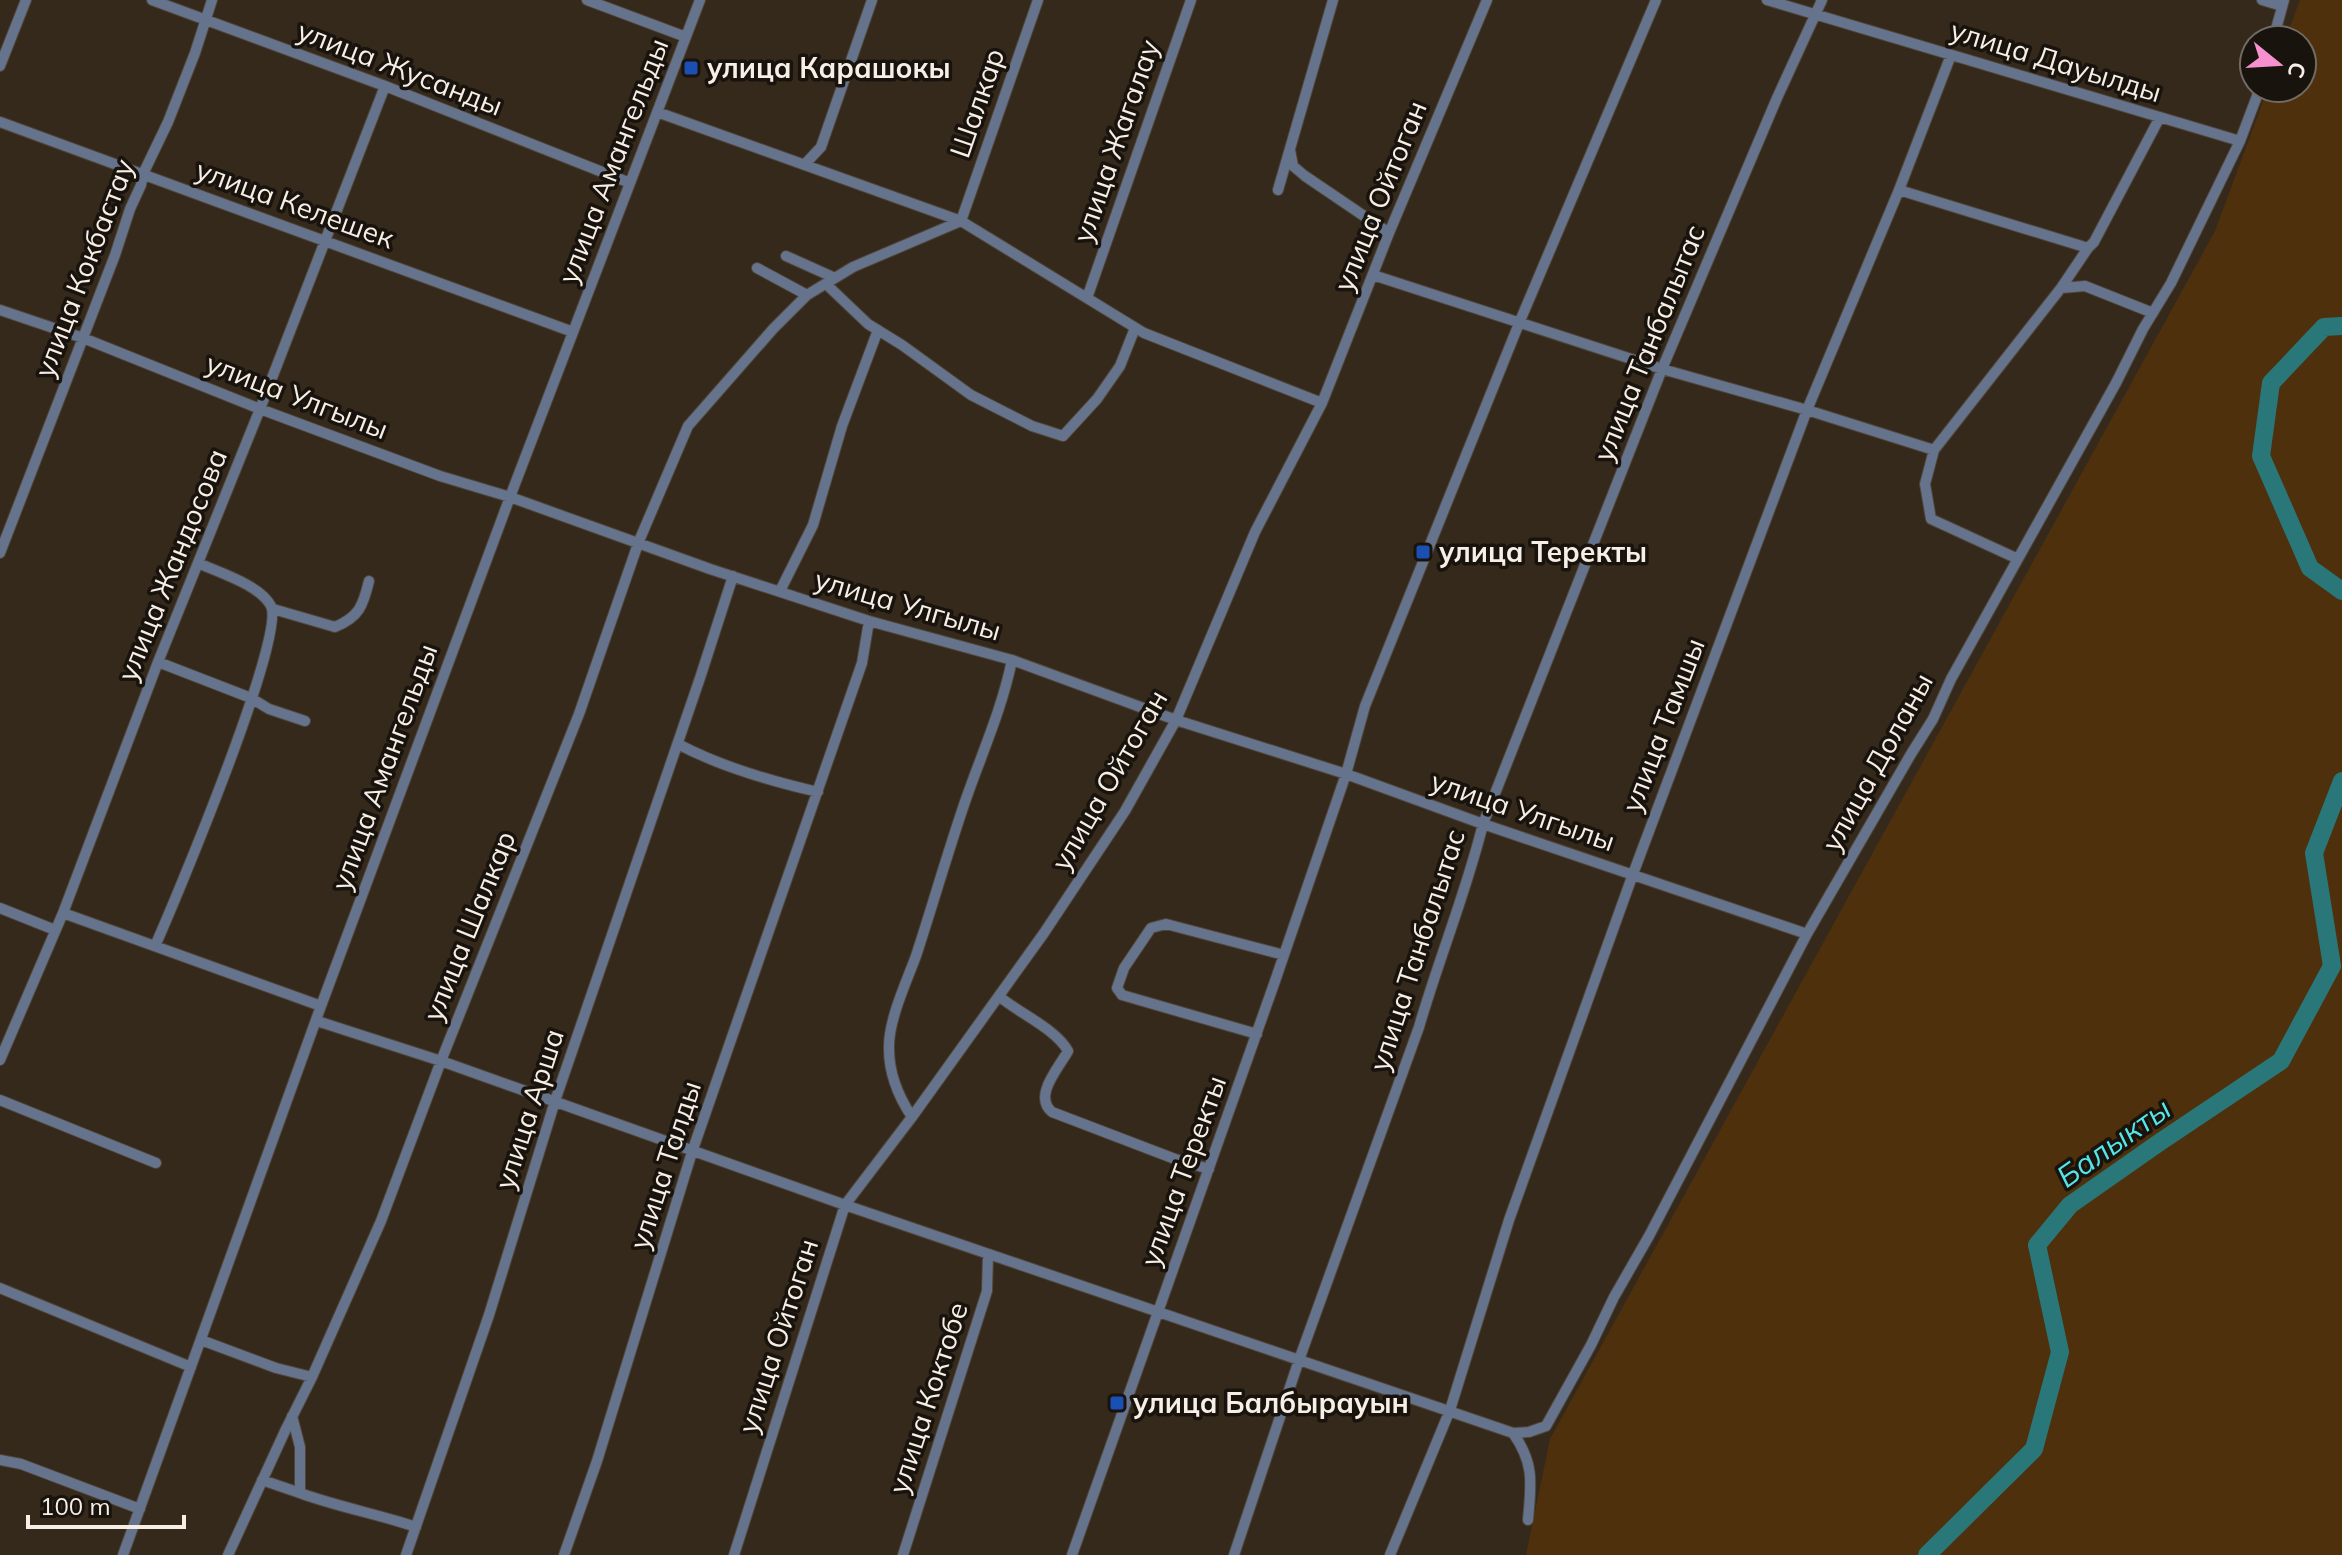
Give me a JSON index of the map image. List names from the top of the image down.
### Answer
{
  "streets": {
    "street": [
      "улица Дауылды",
      "улица Жусанды",
      "Шалкар",
      "улица Жагалау",
      "улица Амангельды",
      "улица Ойтоган",
      "улица Келешек",
      "улица Кокбастау",
      "улица Танбалытас",
      "улица Улгылы",
      "улица Жандосова",
      "улица Тамшы",
      "улица Доланы",
      "улица Шалкар",
      "улица Арша",
      "улица Талды",
      "улица Теректы",
      "улица Коктобе"
    ]
  },
  "crossings": [
    ["улица Дауылды", "улица Танбалытас"],
    ["улица Дауылды", "улица Тамшы"],
    ["улица Дауылды", "улица Доланы"],
    ["улица Жусанды", "улица Амангельды"],
    ["улица Жусанды", "улица Кокбастау"],
    ["улица Жусанды", "улица Жандосова"],
    ["Шалкар", "улица Шалкар"],
    ["улица Амангельды", "улица Келешек"],
    ["улица Амангельды", "улица Улгылы"],
    ["улица Ойтоган", "улица Улгылы"],
    ["улица Келешек", "улица Кокбастау"],
    ["улица Келешек", "улица Жандосова"],
    ["улица Кокбастау", "улица Улгылы"],
    ["улица Танбалытас", "улица Улгылы"],
    ["улица Улгылы", "улица Жандосова"],
    ["улица Улгылы", "улица Тамшы"],
    ["улица Улгылы", "улица Доланы"],
    ["улица Улгылы", "улица Шалкар"],
    ["улица Улгылы", "улица Арша"],
    ["улица Улгылы", "улица Талды"],
    ["улица Улгылы", "улица Теректы"]
  ],
  "water": ["Балыкты"],
  "places": {
    "transit": ["улица Карашокы", "улица Теректы", "улица Балбырауын"]
  },
  "scale_bar": "100 m",
  "north": "right"
}
